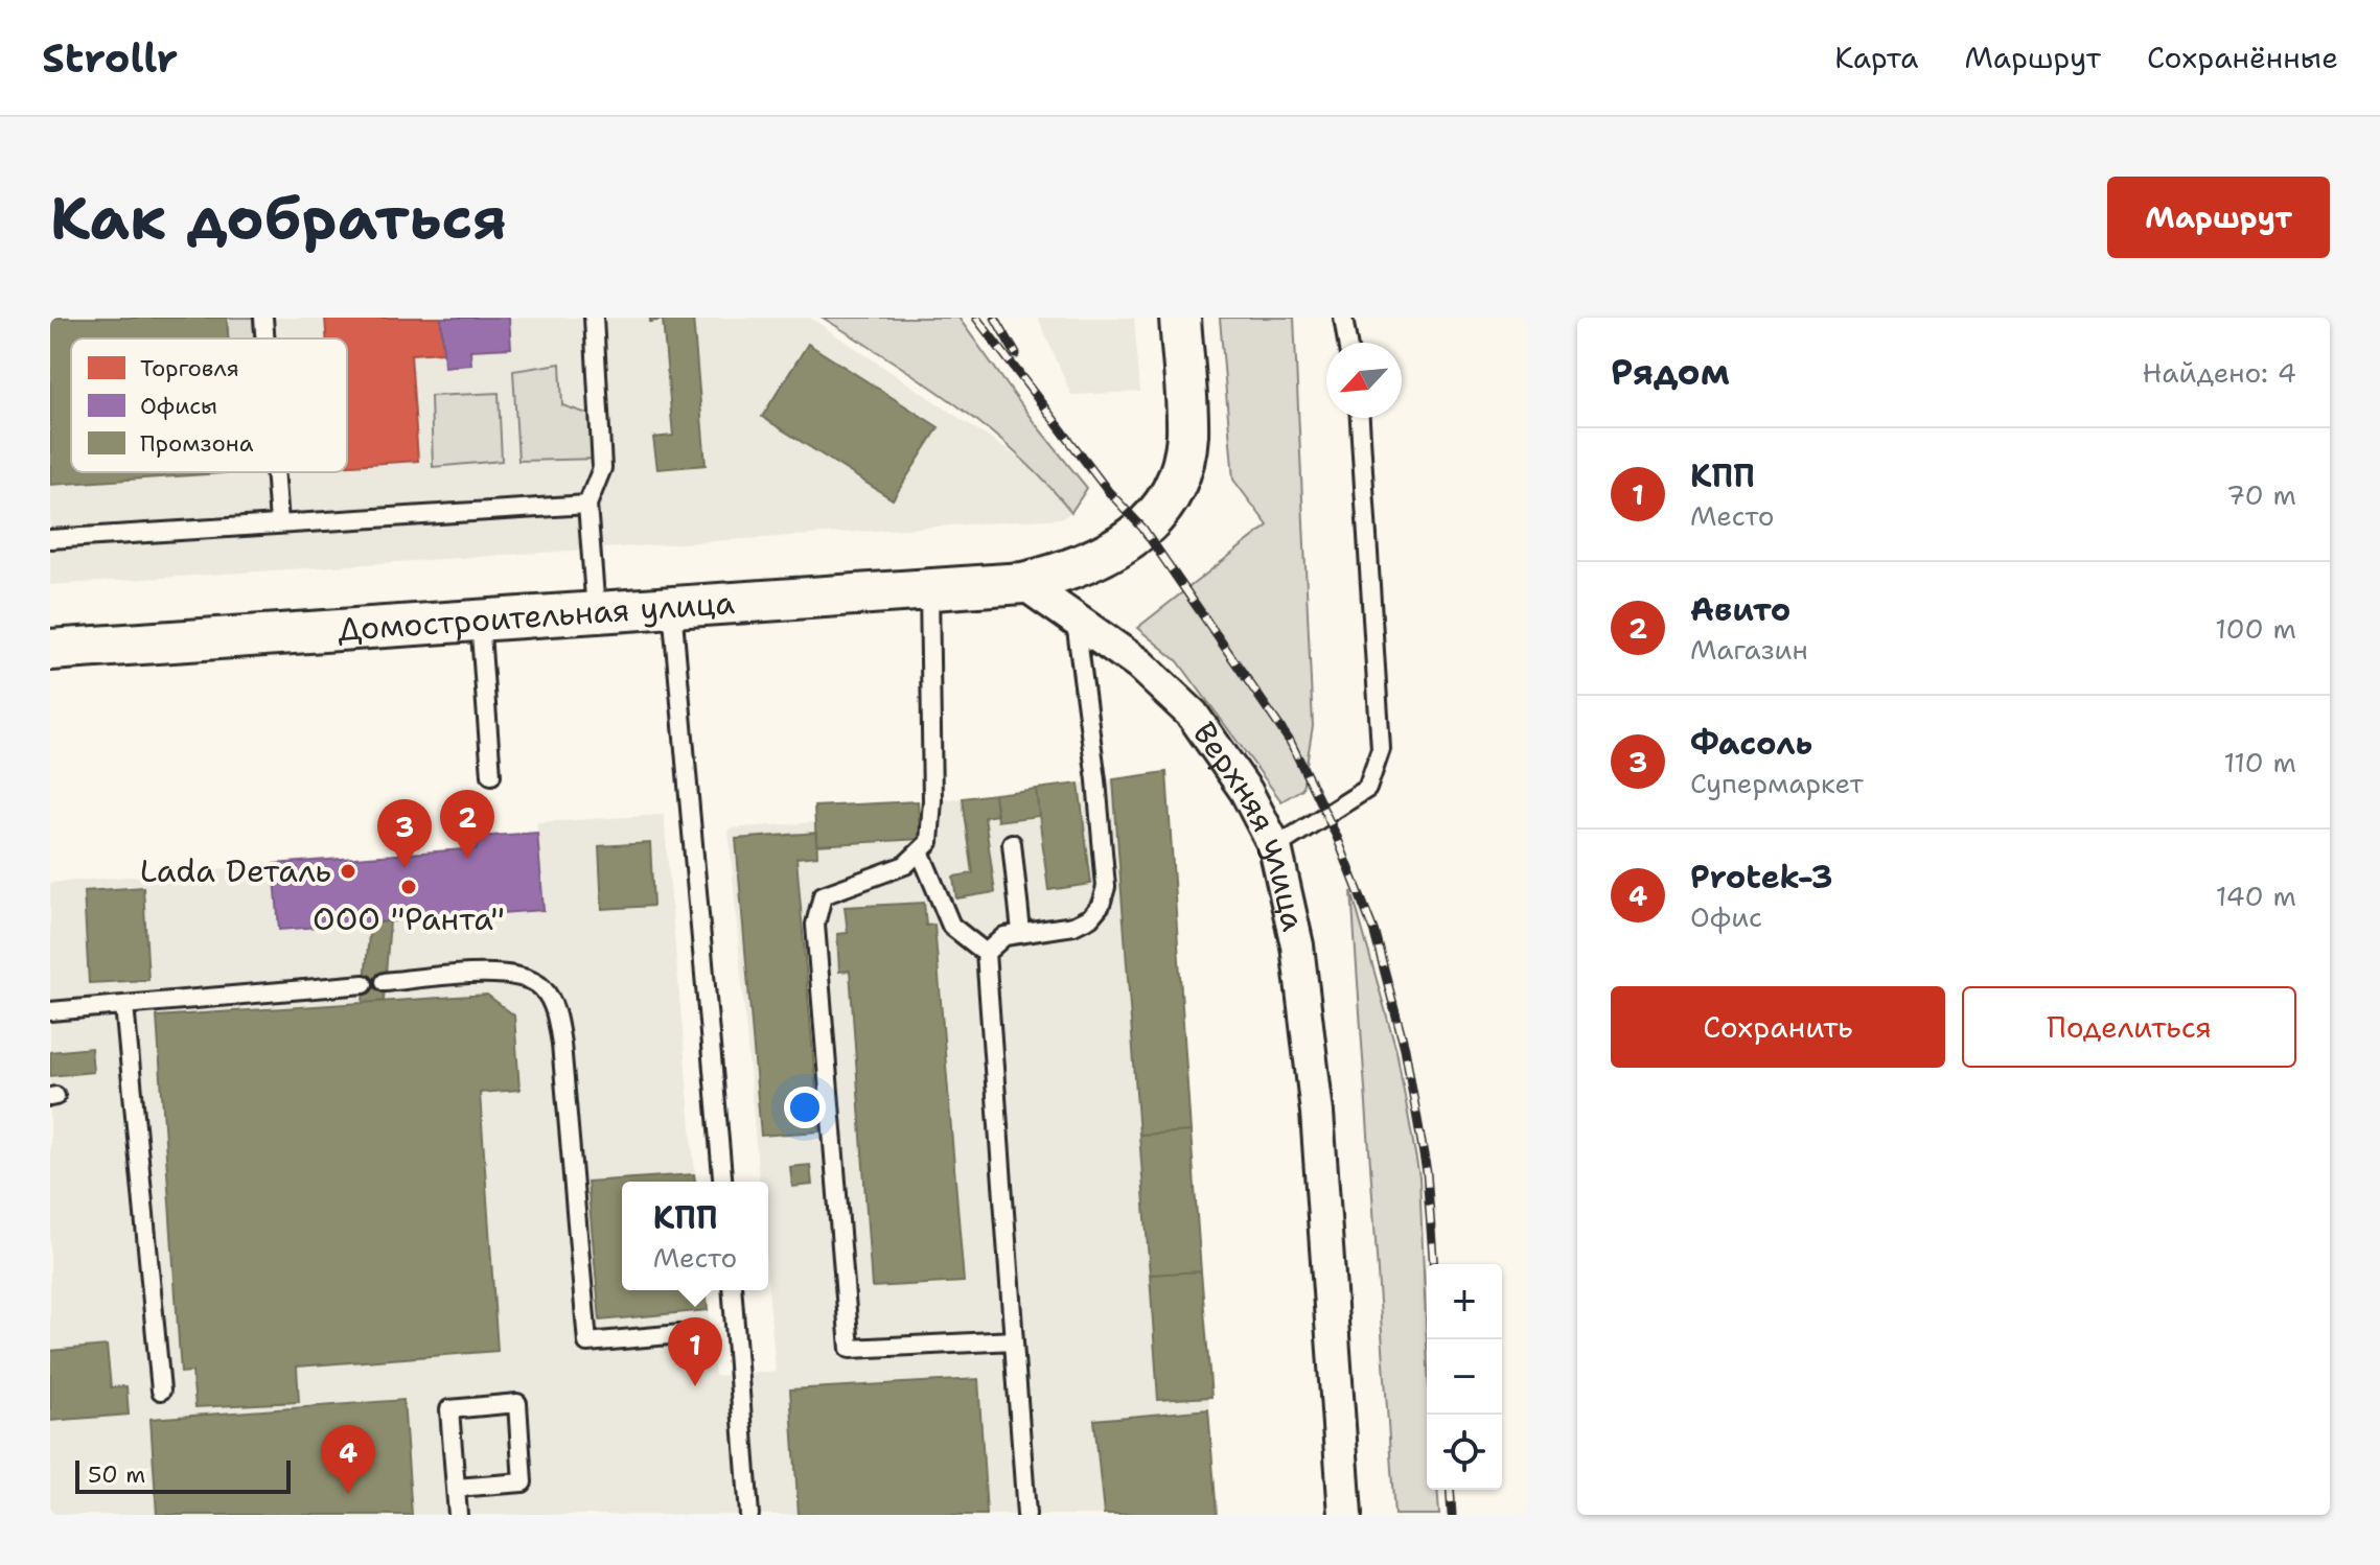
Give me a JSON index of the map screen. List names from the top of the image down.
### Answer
{
  "streets": {
    "street": ["Домостроительная улица", "Верхняя улица"]
  },
  "crossings": [
    ["Домостроительная улица", "Верхняя улица"]
  ],
  "places": ["Lada Dеталь", "ООО \"Ранта\""],
  "legend": ["Торговля", "Офисы", "Промзона"],
  "scale_bar": "50 m",
  "north": "bottom left",
  "page": {
    "header": "Strollr",
    "nav": ["Карта", "Маршрут", "Сохранённые"],
    "buttons": [
      "Маршрут",
      ["Сохранить", "Поделиться"]
    ],
    "title": "Как добраться",
    "heading": ["Рядом", "Найдено: 4"],
    "list": [
      {
        "mark": "1",
        "name": "КПП",
        "note": "Место",
        "value": "70 m"
      },
      {
        "mark": "2",
        "name": "Авито",
        "note": "Магазин",
        "value": "100 m"
      },
      {
        "mark": "3",
        "name": "Фасоль",
        "note": "Супермаркет",
        "value": "110 m"
      },
      {
        "mark": "4",
        "name": "Protek-3",
        "note": "Офис",
        "value": "140 m"
      }
    ],
    "pins": [
      "2",
      "3",
      "1",
      "4"
    ],
    "popup": ["КПП", "Место"],
    "map_buttons": ["+", "−"],
    "scale": "50 m"
  }
}
